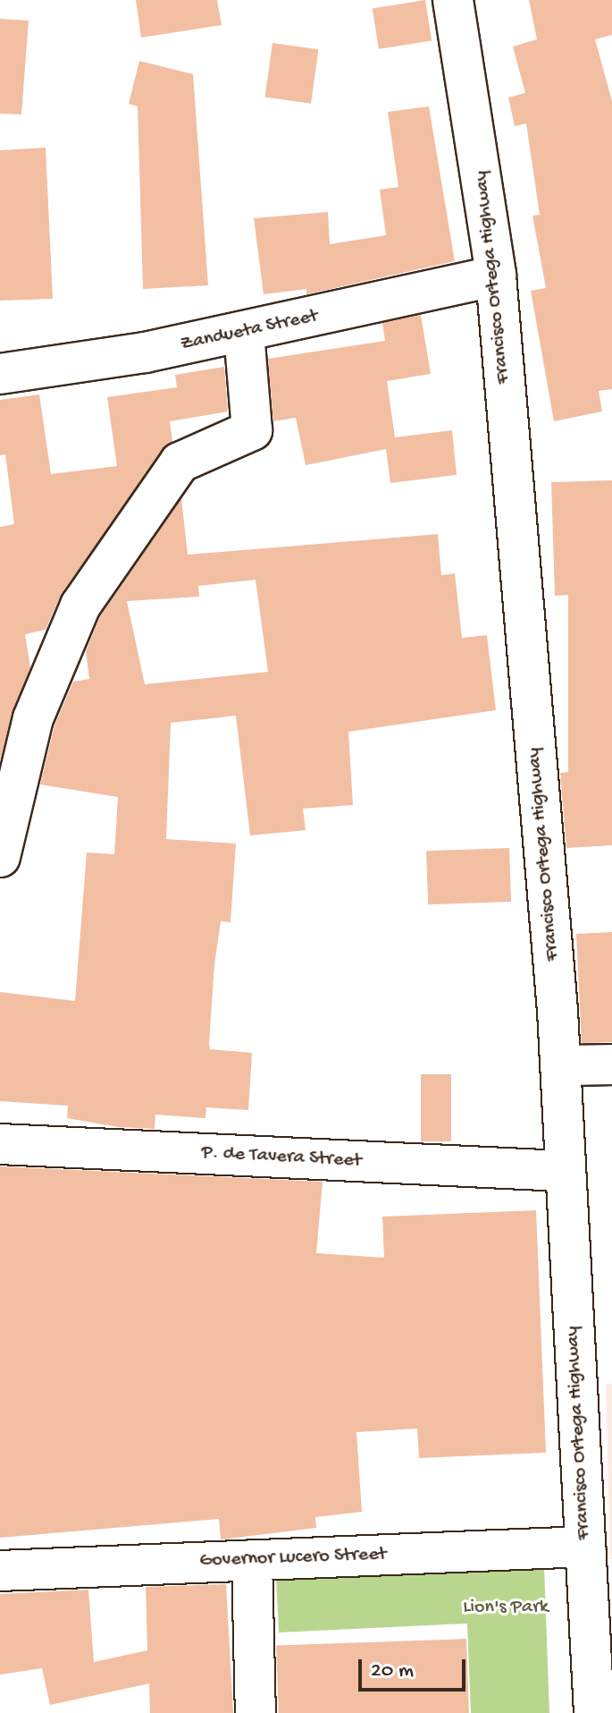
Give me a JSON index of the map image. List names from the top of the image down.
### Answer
{
  "streets": {
    "street": [
      "Francisco Ortega Highway",
      "Zandueta Street",
      "P. de Tavera Street",
      "Governor Lucero Street"
    ]
  },
  "crossings": [
    ["Francisco Ortega Highway", "Zandueta Street"],
    ["Francisco Ortega Highway", "P. de Tavera Street"],
    ["Francisco Ortega Highway", "Governor Lucero Street"]
  ],
  "parks": ["Lion's Park"],
  "scale_bar": "20 m"
}
